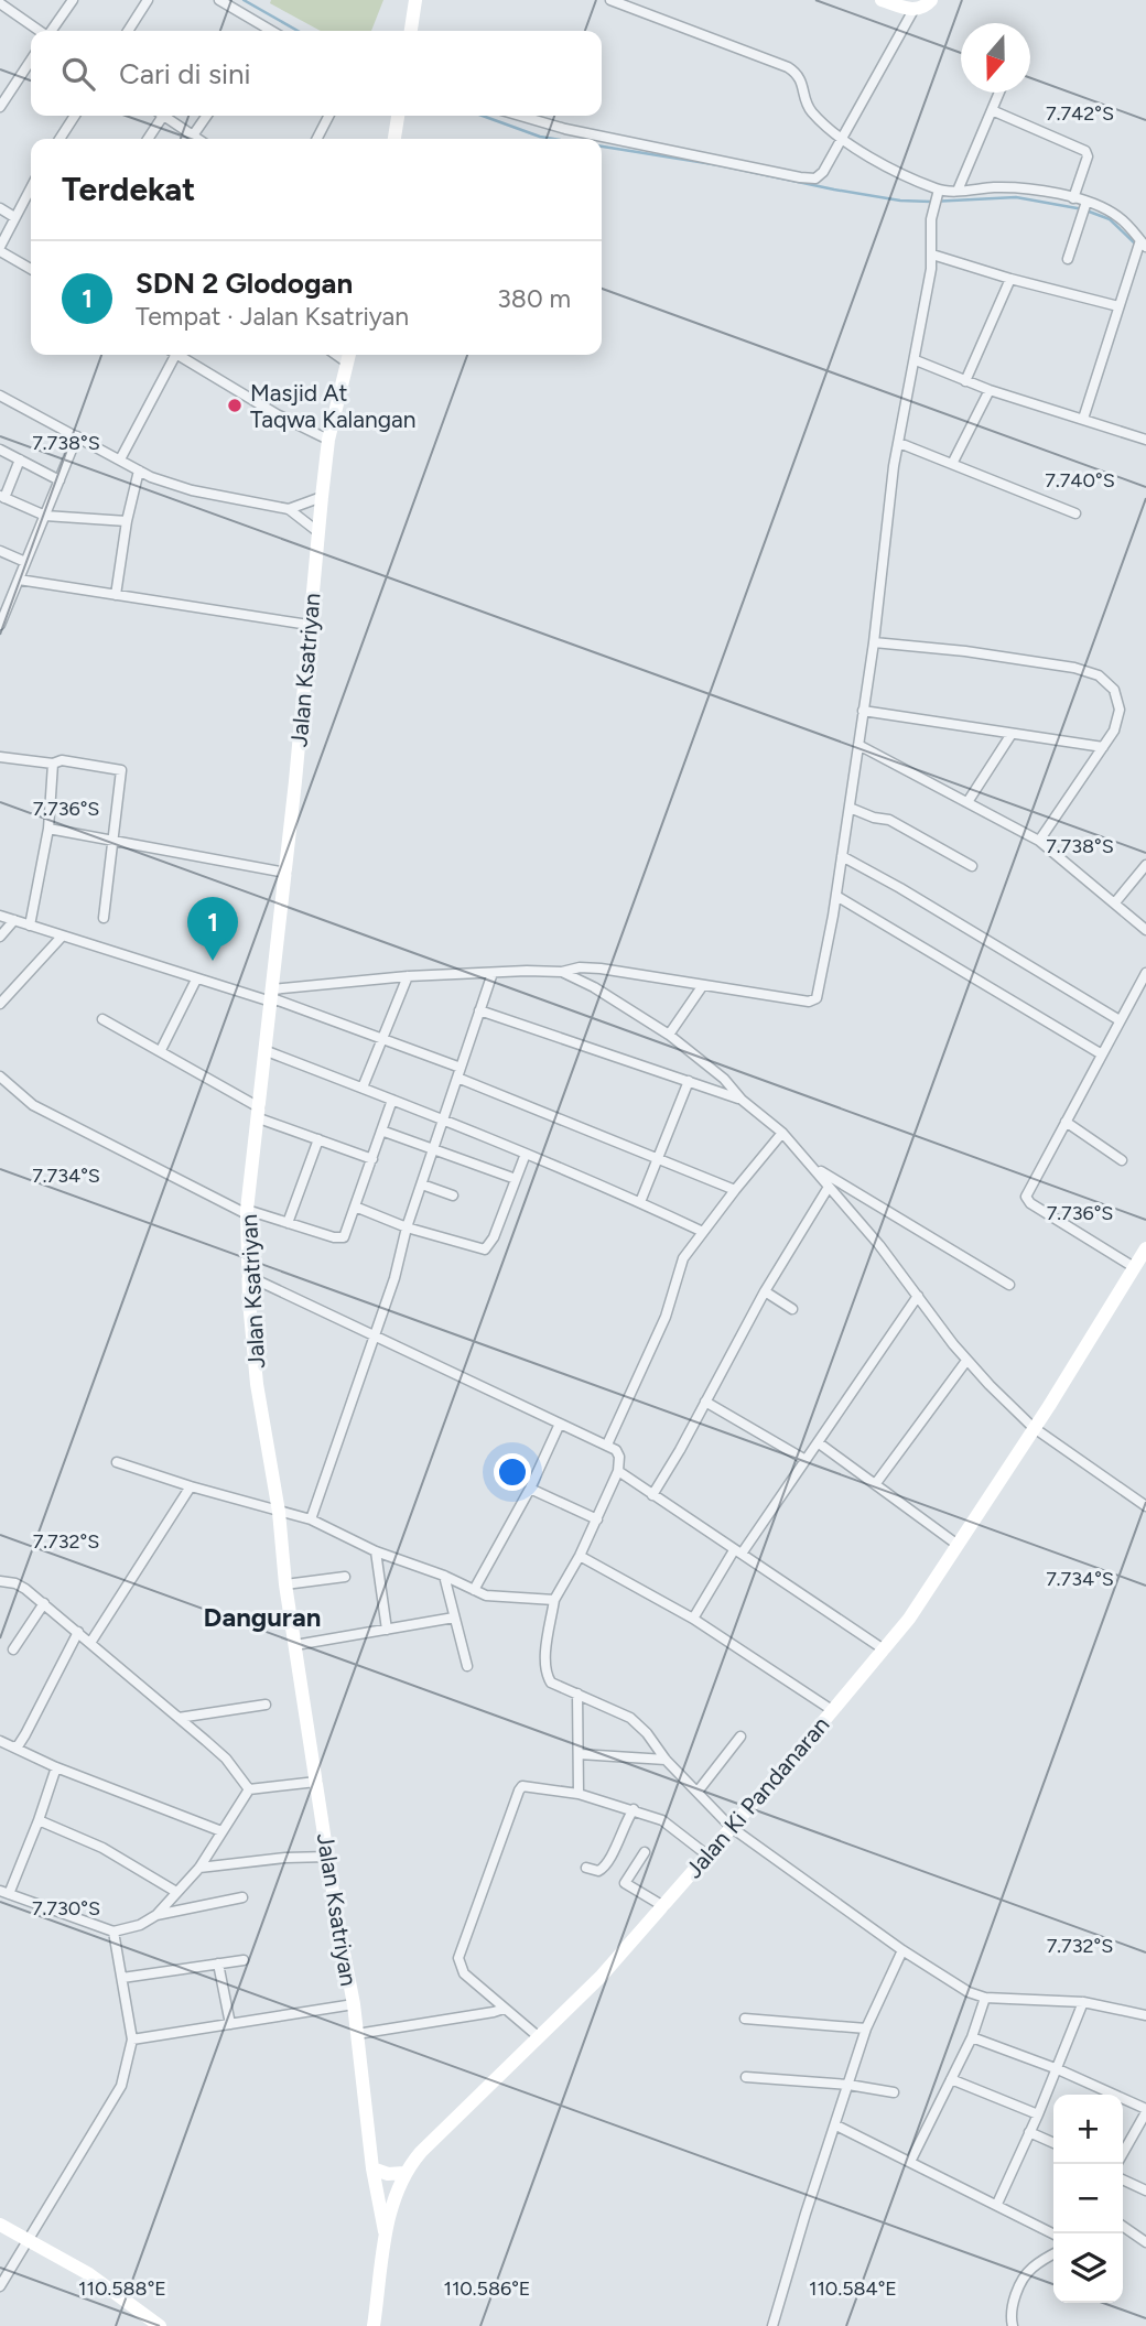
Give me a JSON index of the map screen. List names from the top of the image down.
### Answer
{
  "streets": {
    "street": ["Jalan Ksatriyan", "Jalan Ki Pandanaran"]
  },
  "crossings": [
    ["Jalan Ksatriyan", "Jalan Ki Pandanaran"]
  ],
  "districts": ["Danguran"],
  "places": ["Masjid At Taqwa Kalangan"],
  "north": "bottom",
  "page": {
    "search": "Cari di sini",
    "heading": "Terdekat",
    "list": [
      {
        "mark": "1",
        "name": "SDN 2 Glodogan",
        "note": "Tempat · Jalan Ksatriyan",
        "value": "380 m"
      }
    ],
    "pins": "1",
    "map_buttons": ["+", "−"]
  },
  "coordinates": [
    "7.742°S",
    "7.738°S",
    "7.740°S",
    "7.736°S",
    "7.734°S",
    "7.732°S",
    "7.730°S",
    "110.588°E",
    "110.586°E",
    "110.584°E"
  ]
}
